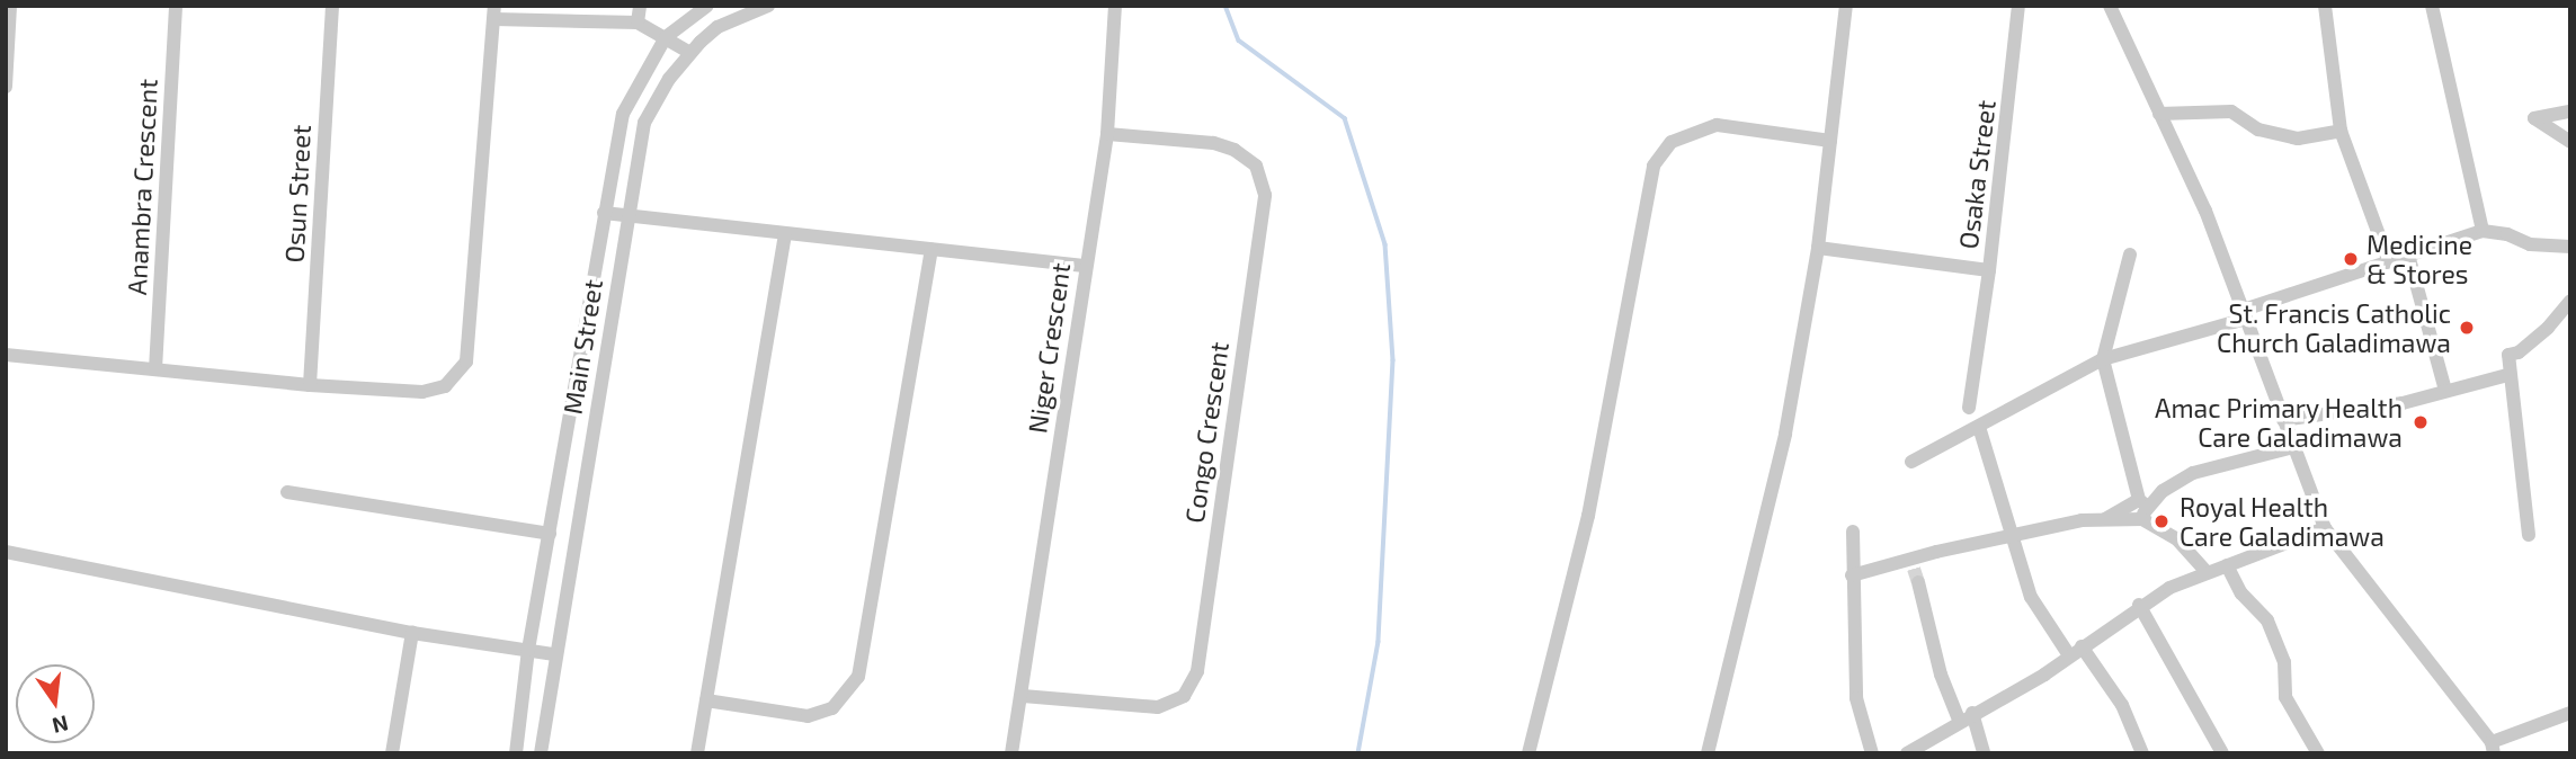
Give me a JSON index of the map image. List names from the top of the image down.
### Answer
{
  "streets": {
    "street": [
      "Osaka Street",
      "Anambra Crescent",
      "Osun Street",
      "Main Street",
      "Niger Crescent",
      "Congo Crescent"
    ]
  },
  "crossings": [
    ["Niger Crescent", "Congo Crescent"]
  ],
  "places": [
    "Medicine & Stores",
    "St. Francis Catholic Church Galadimawa",
    "Amac Primary Health Care Galadimawa",
    "Royal Health Care Galadimawa"
  ],
  "north": "bottom"
}
